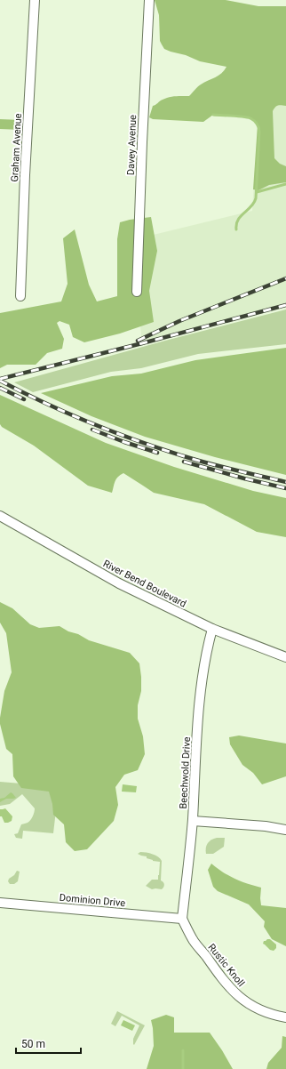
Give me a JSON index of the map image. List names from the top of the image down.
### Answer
{
  "streets": {
    "street": [
      "Davey Avenue",
      "Graham Avenue",
      "River Bend Boulevard",
      "Beechwold Drive",
      "Dominion Drive",
      "Rustic Knoll"
    ]
  },
  "crossings": [
    ["River Bend Boulevard", "Beechwold Drive"],
    ["Beechwold Drive", "Dominion Drive"],
    ["Beechwold Drive", "Rustic Knoll"],
    ["Dominion Drive", "Rustic Knoll"]
  ],
  "scale_bar": "50 m"
}
